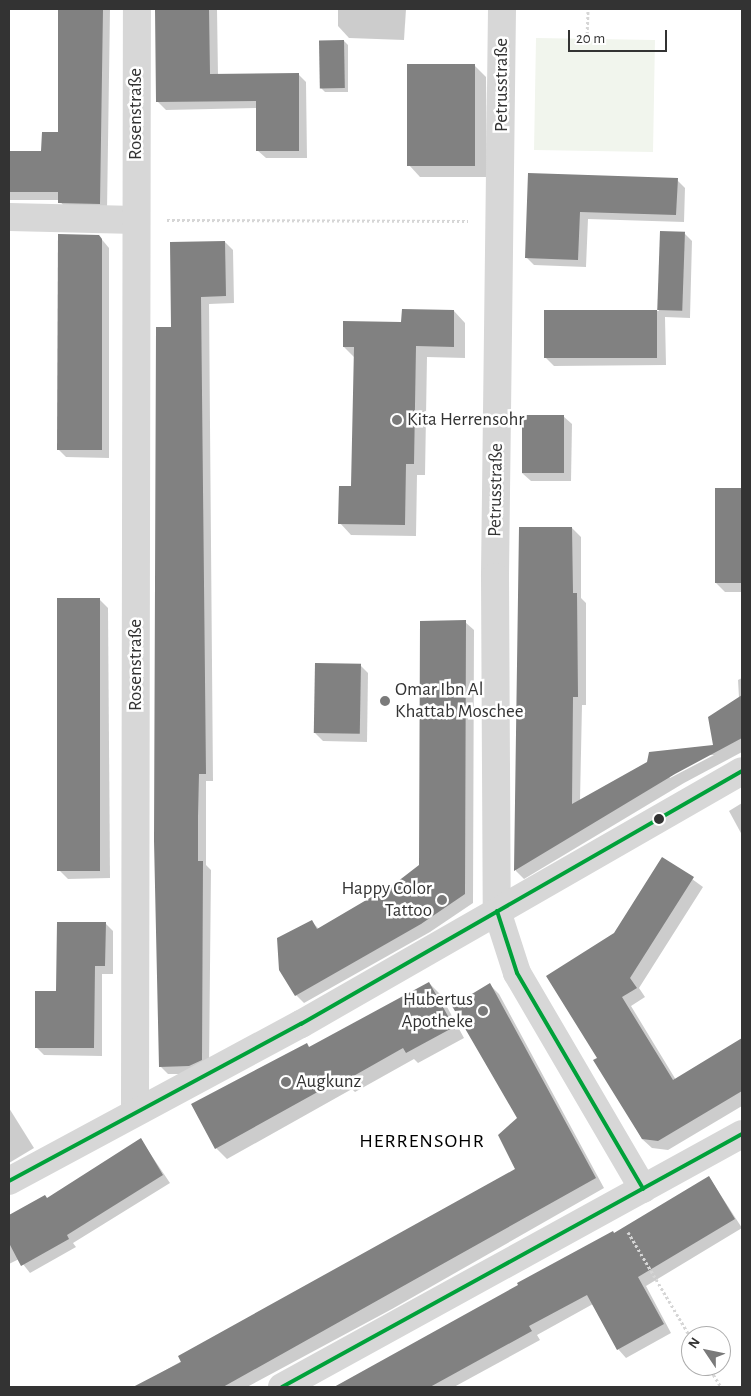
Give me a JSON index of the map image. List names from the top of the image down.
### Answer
{
  "streets": {
    "street": ["Petrusstraße", "Rosenstraße"]
  },
  "districts": ["HERRENSOHR"],
  "places": [
    "Kita Herrensohr",
    "Omar Ibn Al Khattab Moschee",
    "Happy Color Tattoo",
    "Hubertus Apotheke",
    "Augkunz"
  ],
  "scale_bar": "20 m",
  "north": "top left"
}
